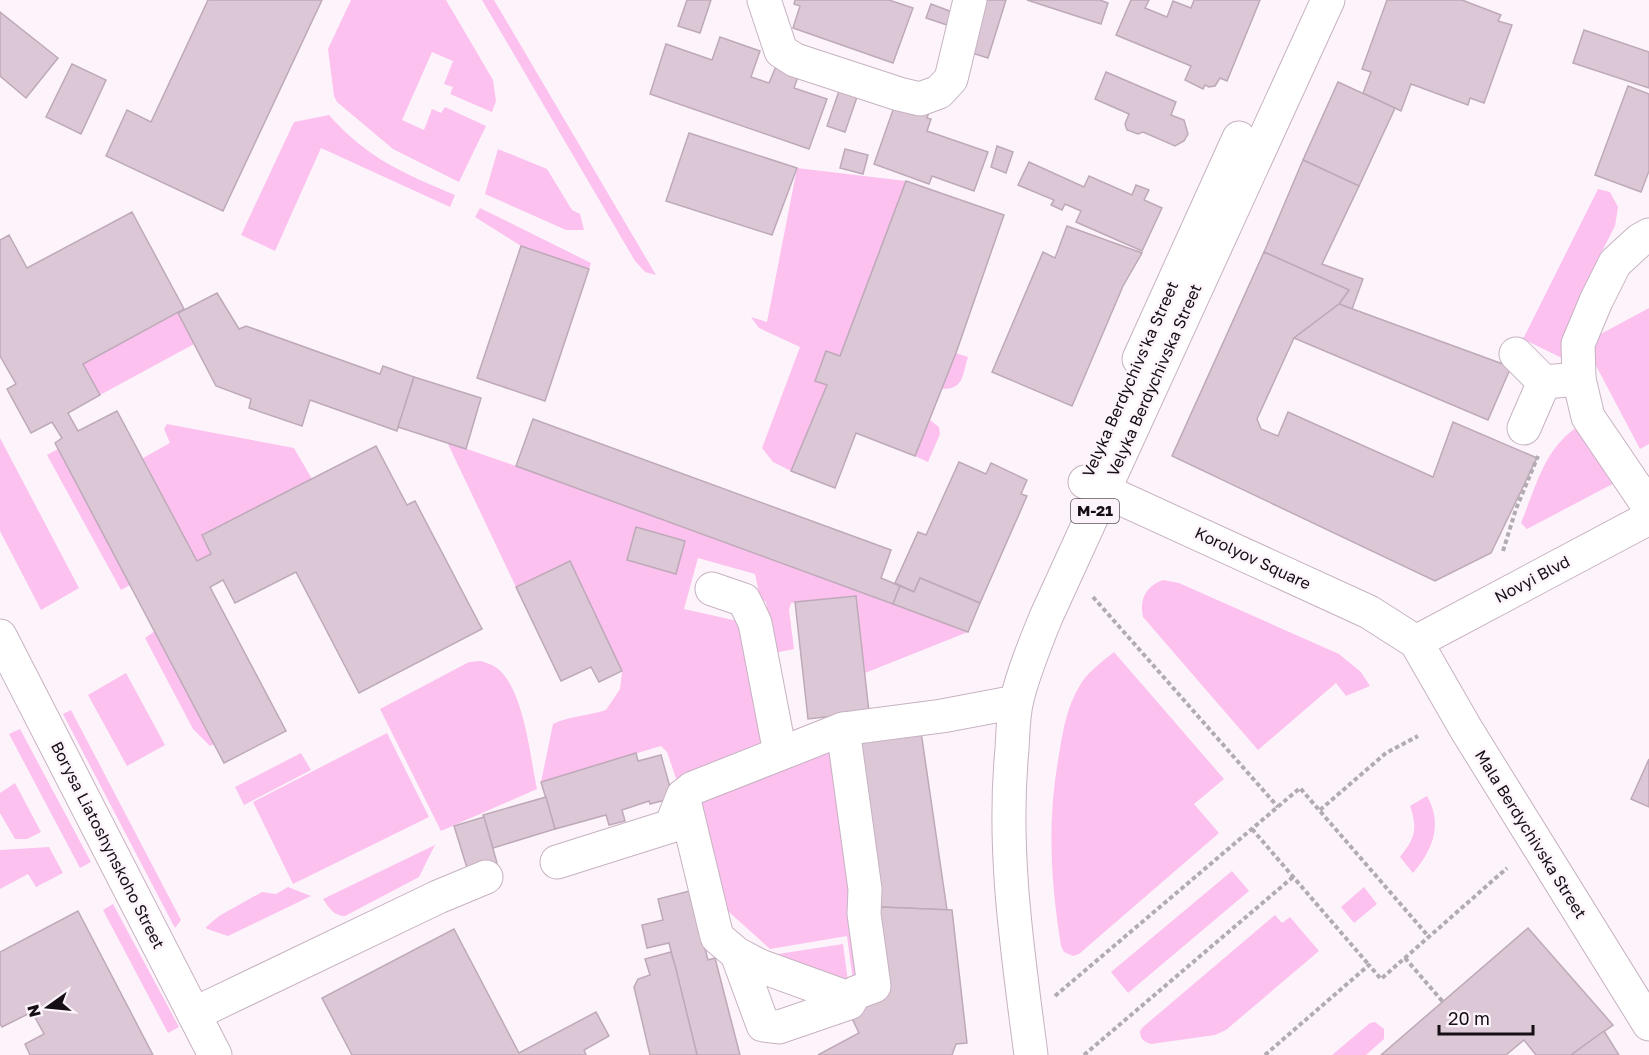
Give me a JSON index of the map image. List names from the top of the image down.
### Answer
{
  "streets": {
    "main road": [
      "Velyka Berdychivs'ka Street",
      "Velyka Berdychivska Street",
      "М-21",
      "Korolyov Square",
      "Novyi Blvd",
      "Mala Berdychivska Street",
      "Borysa Liatoshynskoho Street"
    ]
  },
  "crossings": [
    ["Velyka Berdychivs'ka Street", "Velyka Berdychivska Street"],
    ["Velyka Berdychivs'ka Street", "Korolyov Square"],
    ["Velyka Berdychivska Street", "М-21"],
    ["Velyka Berdychivska Street", "Korolyov Square"],
    ["Korolyov Square", "Novyi Blvd"],
    ["Korolyov Square", "Mala Berdychivska Street"],
    ["Novyi Blvd", "Mala Berdychivska Street"]
  ],
  "scale_bar": "20 m",
  "north": "left"
}
